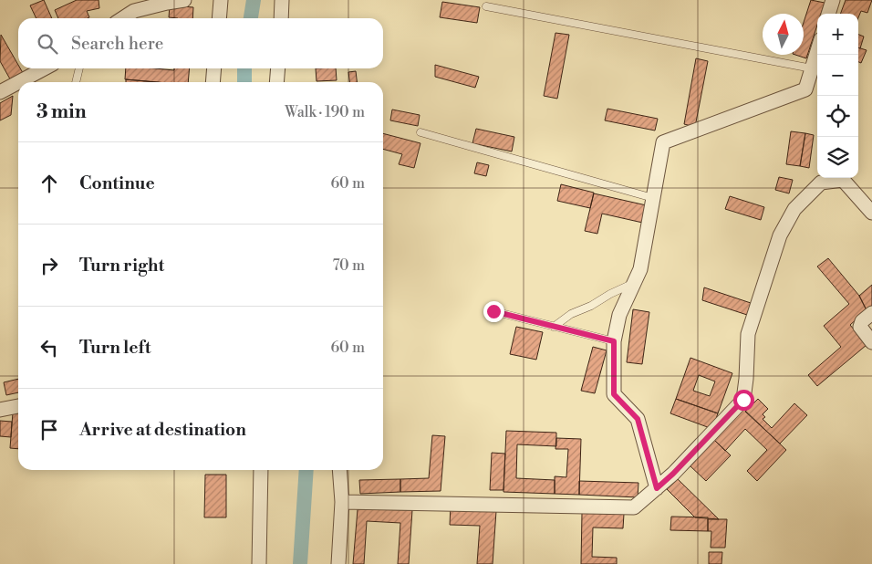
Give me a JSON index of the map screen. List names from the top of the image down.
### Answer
{
  "north": "top",
  "page": {
    "map_buttons": ["+", "−"],
    "search": "Search here",
    "heading": ["3 min", "Walk · 190 m"],
    "list": [
      ["Continue", "60 m"],
      ["Turn right", "70 m"],
      ["Turn left", "60 m"],
      "Arrive at destination"
    ]
  }
}
